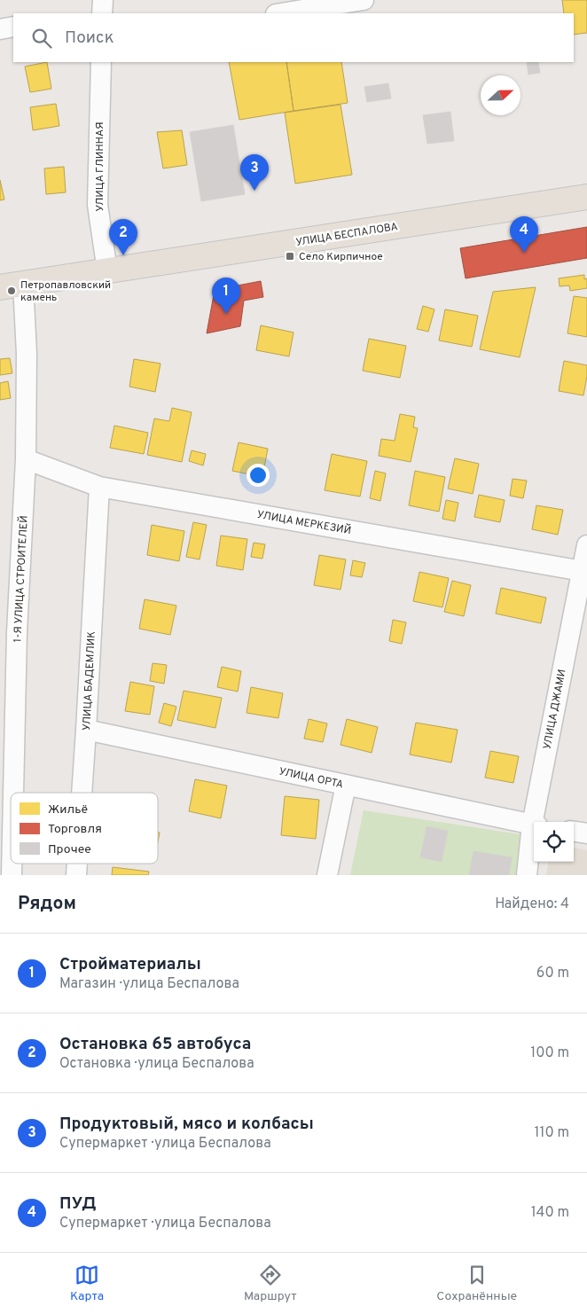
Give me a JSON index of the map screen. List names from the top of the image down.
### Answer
{
  "streets": {
    "main road": ["УЛИЦА БЕСПАЛОВА"],
    "street": [
      "УЛИЦА ГЛИННАЯ",
      "УЛИЦА МЕРКЕЗИЙ",
      "1-Я УЛИЦА СТРОИТЕЛЕЙ",
      "УЛИЦА БАДЕМЛИК",
      "УЛИЦА ДЖАМИ",
      "УЛИЦА ОРТА"
    ]
  },
  "crossings": [
    ["УЛИЦА ГЛИННАЯ", "УЛИЦА БЕСПАЛОВА"],
    ["УЛИЦА БЕСПАЛОВА", "1-Я УЛИЦА СТРОИТЕЛЕЙ"],
    ["УЛИЦА МЕРКЕЗИЙ", "1-Я УЛИЦА СТРОИТЕЛЕЙ"],
    ["УЛИЦА МЕРКЕЗИЙ", "УЛИЦА БАДЕМЛИК"],
    ["УЛИЦА МЕРКЕЗИЙ", "УЛИЦА ДЖАМИ"],
    ["УЛИЦА БАДЕМЛИК", "УЛИЦА ОРТА"]
  ],
  "places": {
    "transit": ["Село Кирпичное"],
    "other": ["Петропавловский камень"]
  },
  "legend": ["Жильё", "Торговля", "Прочее"],
  "north": "right",
  "page": {
    "search": "Поиск",
    "pins": [
      "3",
      "4",
      "2",
      "1"
    ],
    "heading": ["Рядом", "Найдено: 4"],
    "list": [
      {
        "mark": "1",
        "name": "Стройматериалы",
        "note": "Магазин · улица Беспалова",
        "value": "60 m"
      },
      {
        "mark": "2",
        "name": "Остановка 65 автобуса",
        "note": "Остановка · улица Беспалова",
        "value": "100 m"
      },
      {
        "mark": "3",
        "name": "Продуктовый, мясо и колбасы",
        "note": "Супермаркет · улица Беспалова",
        "value": "110 m"
      },
      {
        "mark": "4",
        "name": "ПУД",
        "note": "Супермаркет · улица Беспалова",
        "value": "140 m"
      }
    ],
    "nav": ["Карта", "Маршрут", "Сохранённые"]
  }
}
